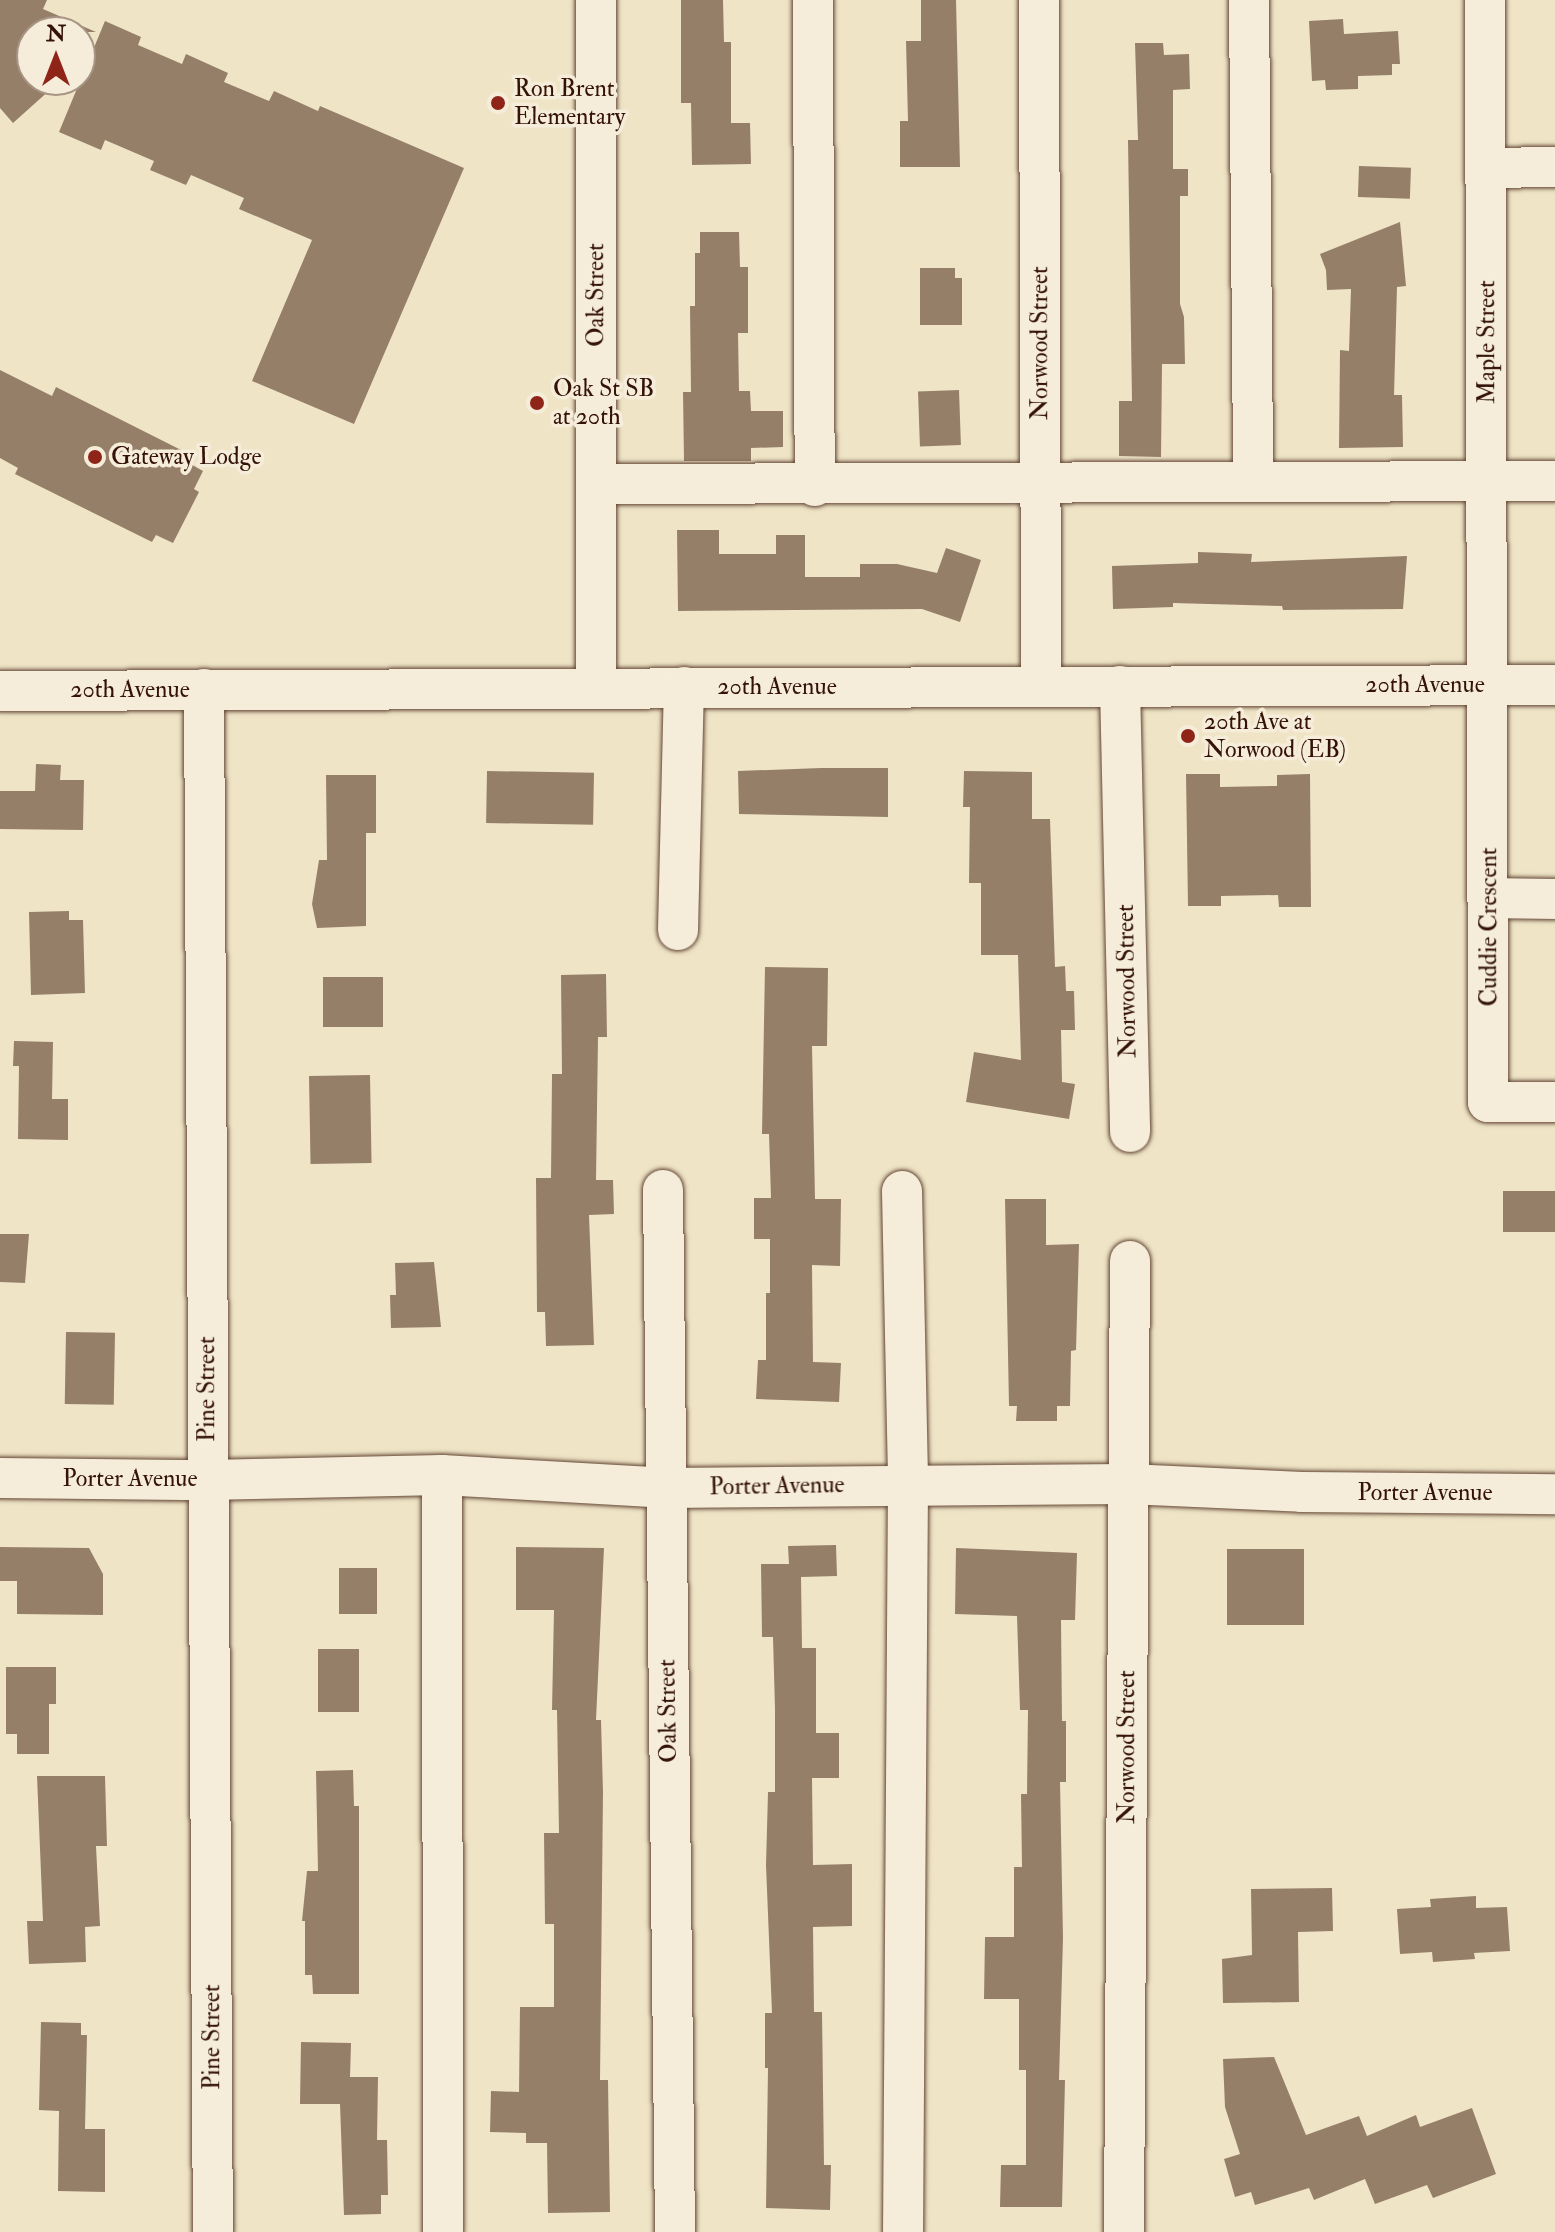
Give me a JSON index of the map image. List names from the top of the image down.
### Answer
{
  "streets": {
    "street": [
      "Oak Street",
      "Maple Street",
      "Norwood Street",
      "20th Avenue",
      "Cuddie Crescent",
      "Pine Street",
      "Porter Avenue"
    ]
  },
  "crossings": [
    ["Oak Street", "20th Avenue"],
    ["Oak Street", "Porter Avenue"],
    ["Maple Street", "20th Avenue"],
    ["Maple Street", "Cuddie Crescent"],
    ["Norwood Street", "20th Avenue"],
    ["Norwood Street", "Porter Avenue"],
    ["20th Avenue", "Cuddie Crescent"],
    ["20th Avenue", "Pine Street"],
    ["Pine Street", "Porter Avenue"]
  ],
  "places": [
    "Ron Brent Elementary",
    "Oak St SB at 20th",
    "Gateway Lodge",
    "20th Ave at Norwood (EB)"
  ],
  "north": "top"
}
